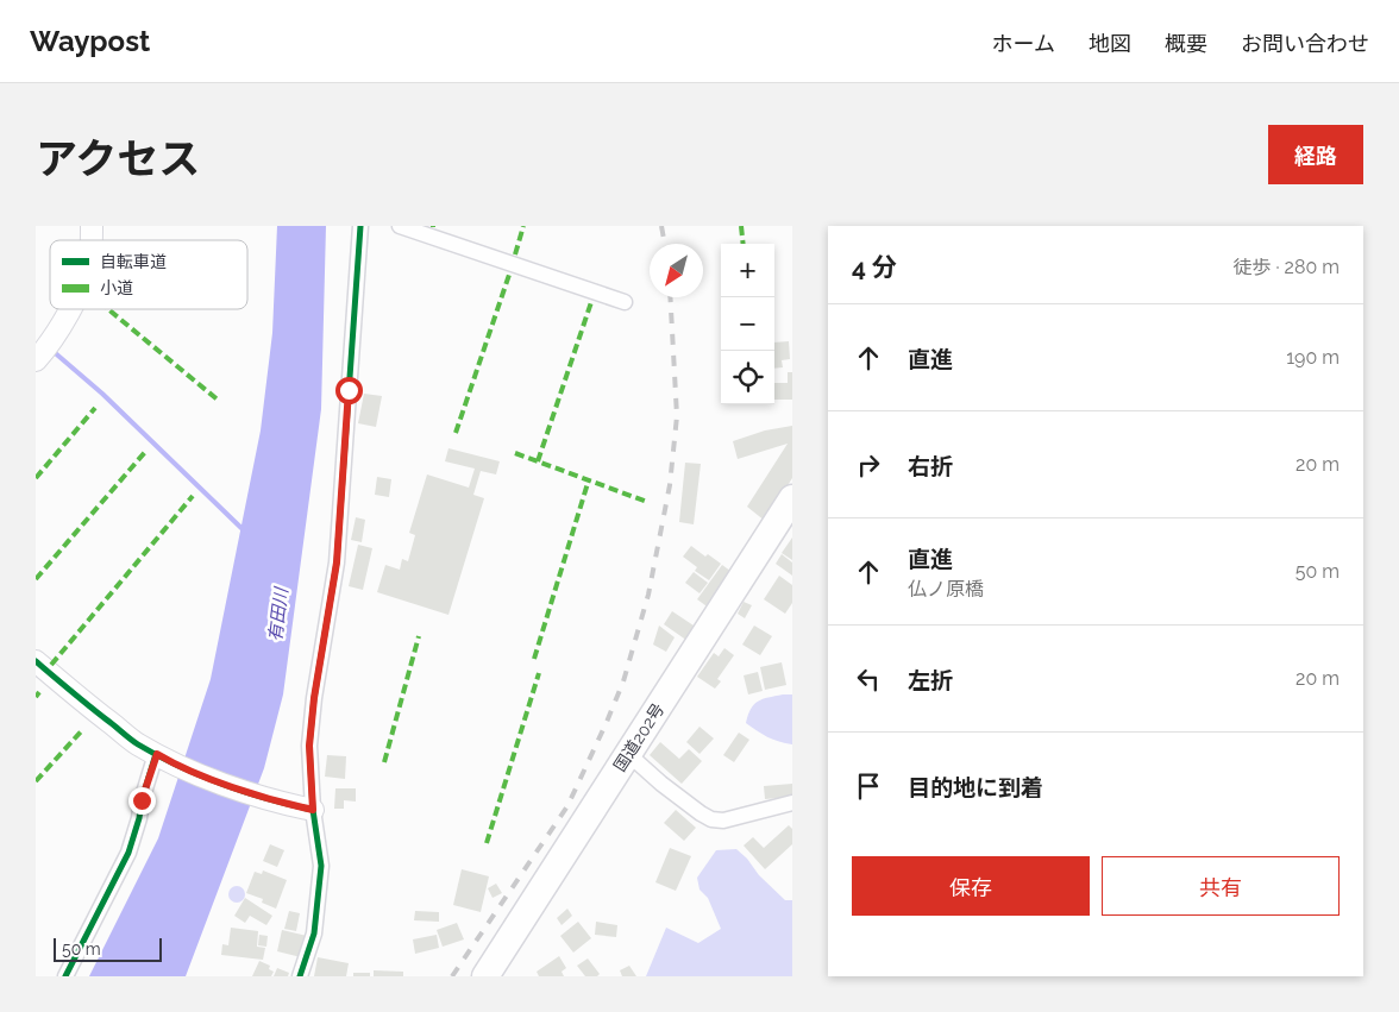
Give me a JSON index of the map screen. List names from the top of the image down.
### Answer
{
  "streets": {
    "highway": ["国道202号"]
  },
  "water": ["有田川"],
  "legend": ["自転車道", "小道"],
  "scale_bar": "50 m",
  "north": "bottom left",
  "page": {
    "header": "Waypost",
    "nav": [
      "ホーム",
      "地図",
      "概要",
      "お問い合わせ"
    ],
    "title": "アクセス",
    "buttons": [
      "経路",
      ["保存", "共有"]
    ],
    "heading": ["4 分", "徒歩 · 280 m"],
    "map_buttons": ["+", "−"],
    "list": [
      ["直進", "190 m"],
      ["右折", "20 m"],
      ["直進", "仏ノ原橋", "50 m"],
      ["左折", "20 m"],
      "目的地に到着"
    ],
    "scale": "50 m"
  }
}
